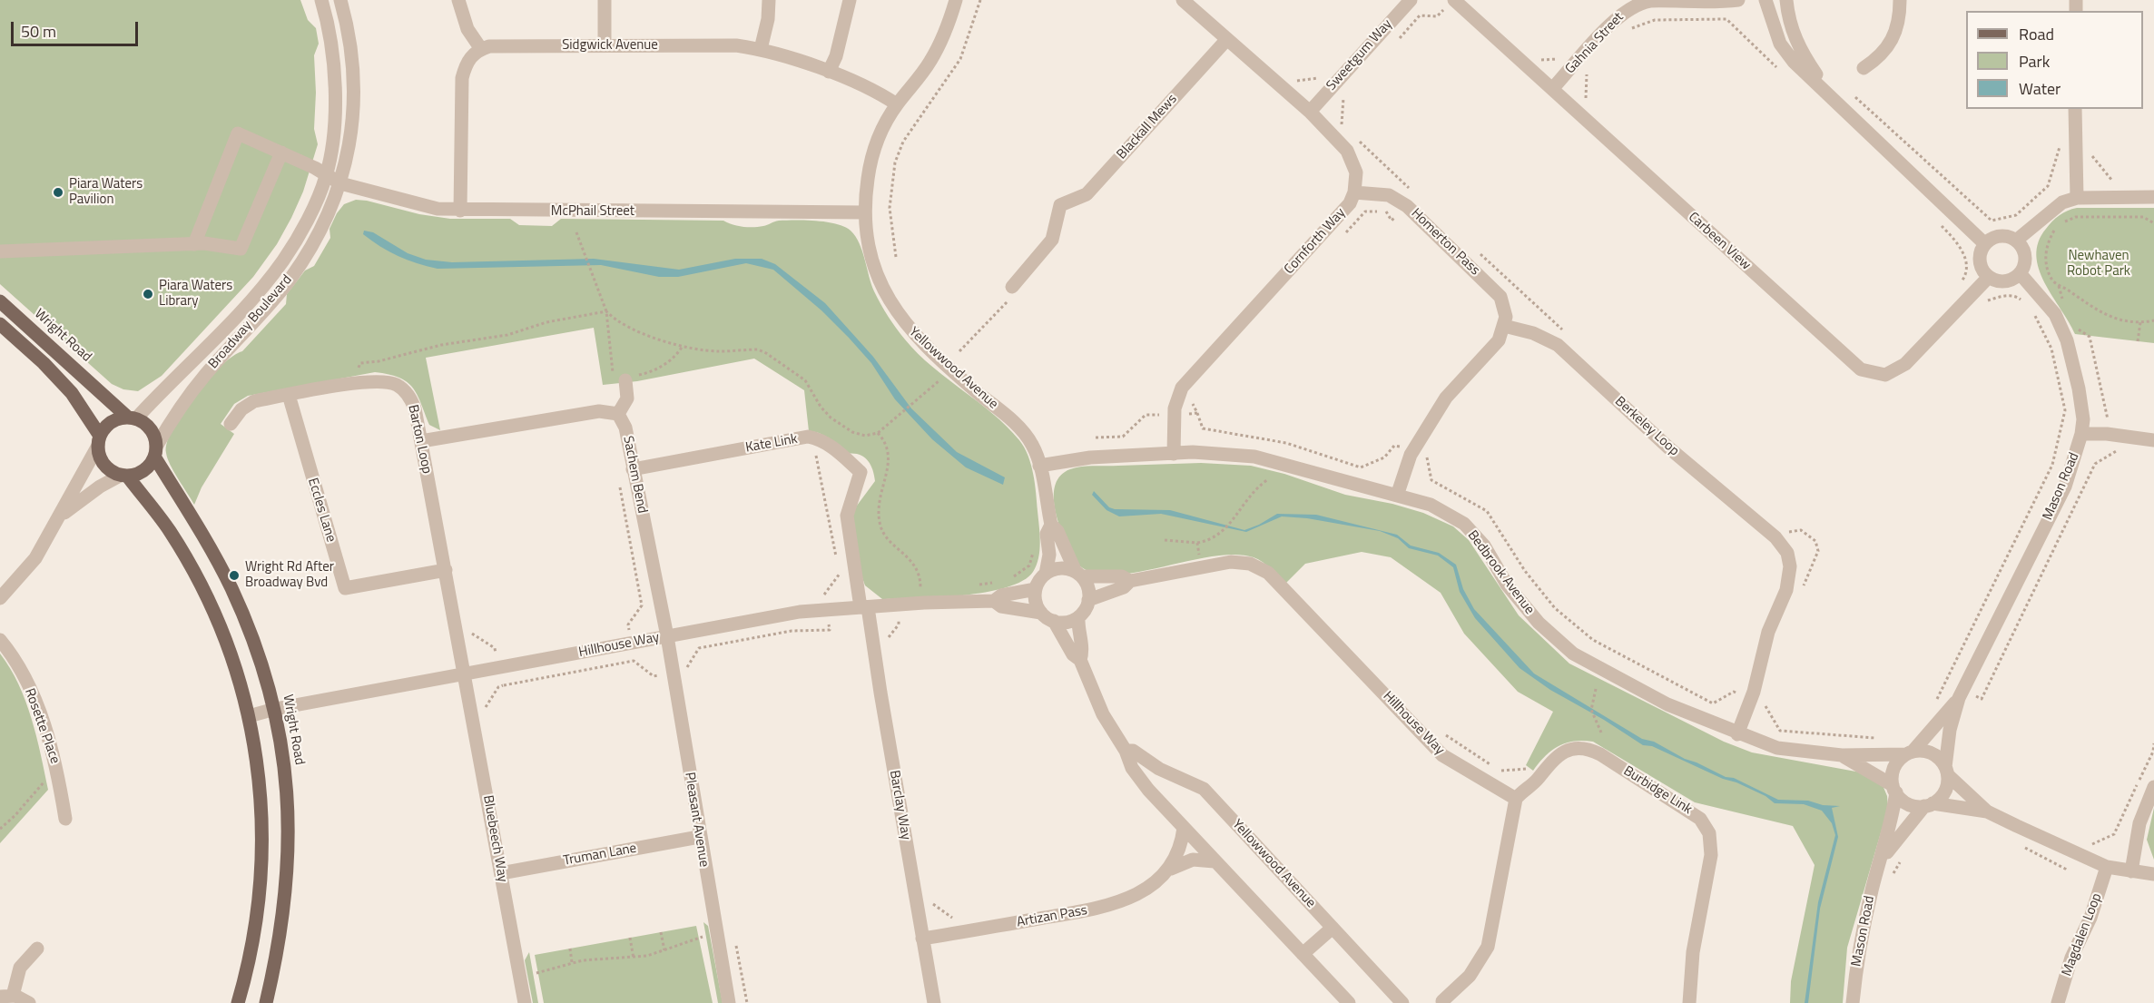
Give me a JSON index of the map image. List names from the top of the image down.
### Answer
{
  "streets": {
    "main road": ["Wright Road"],
    "street": [
      "Gahnia Street",
      "Sidgwick Avenue",
      "Sweetgum Way",
      "Blackall Mews",
      "McPhail Street",
      "Cornforth Way",
      "Carbeen View",
      "Homerton Pass",
      "Broadway Boulevard",
      "Yellowwood Avenue",
      "Berkeley Loop",
      "Barton Loop",
      "Kate Link",
      "Sachem Bend",
      "Mason Road",
      "Eccles Lane",
      "Bedbrook Avenue",
      "Hillhouse Way",
      "Rosette Place",
      "Burbidge Link",
      "Barclay Way",
      "Pleasant Avenue",
      "Bluebeech Way",
      "Truman Lane",
      "Artizan Pass",
      "Magdalen Loop"
    ]
  },
  "crossings": [
    ["Gahnia Street", "Carbeen View"],
    ["Sidgwick Avenue", "Yellowwood Avenue"],
    ["McPhail Street", "Broadway Boulevard"],
    ["McPhail Street", "Yellowwood Avenue"],
    ["Cornforth Way", "Homerton Pass"],
    ["Cornforth Way", "Bedbrook Avenue"],
    ["Carbeen View", "Mason Road"],
    ["Homerton Pass", "Berkeley Loop"],
    ["Broadway Boulevard", "Wright Road"],
    ["Wright Road", "Hillhouse Way"],
    ["Yellowwood Avenue", "Bedbrook Avenue"],
    ["Yellowwood Avenue", "Hillhouse Way"],
    ["Berkeley Loop", "Bedbrook Avenue"],
    ["Barton Loop", "Eccles Lane"],
    ["Barton Loop", "Hillhouse Way"],
    ["Barton Loop", "Bluebeech Way"],
    ["Kate Link", "Sachem Bend"],
    ["Kate Link", "Hillhouse Way"],
    ["Kate Link", "Barclay Way"],
    ["Sachem Bend", "Hillhouse Way"],
    ["Sachem Bend", "Pleasant Avenue"],
    ["Mason Road", "Bedbrook Avenue"],
    ["Hillhouse Way", "Burbidge Link"],
    ["Hillhouse Way", "Barclay Way"],
    ["Hillhouse Way", "Pleasant Avenue"],
    ["Hillhouse Way", "Bluebeech Way"],
    ["Barclay Way", "Artizan Pass"],
    ["Pleasant Avenue", "Truman Lane"],
    ["Bluebeech Way", "Truman Lane"]
  ],
  "parks": ["Newhaven Robot Park"],
  "places": ["Piara Waters Pavilion", "Piara Waters Library", "Wright Rd After Broadway Bvd"],
  "legend": ["Road", "Park", "Water"],
  "scale_bar": "50 m"
}
